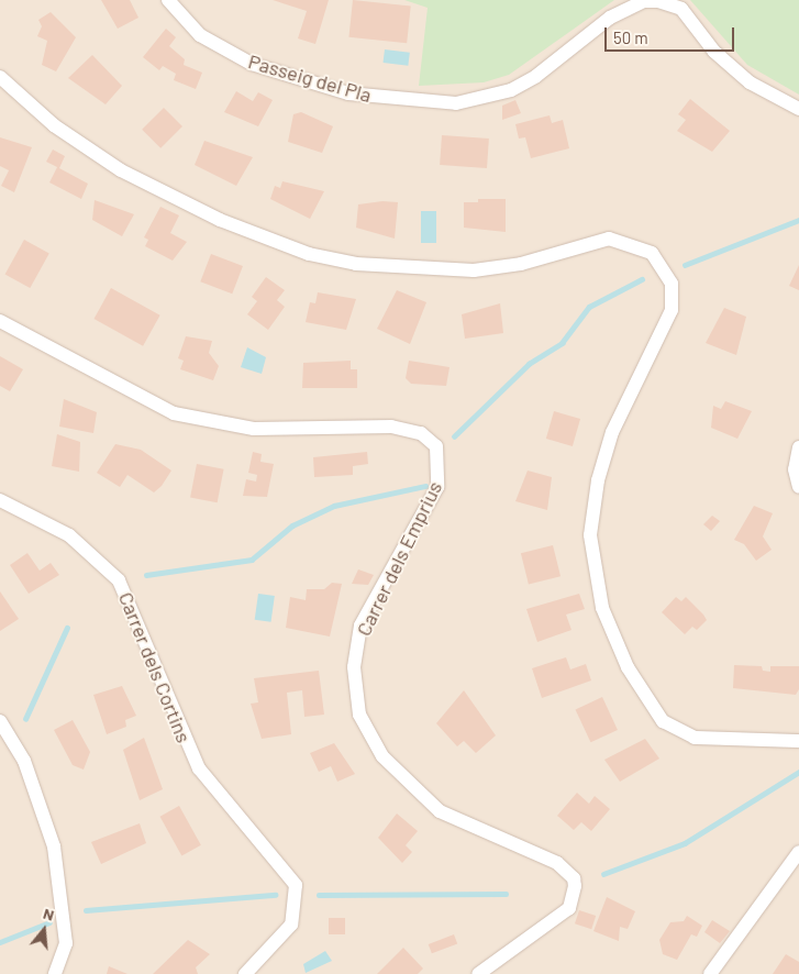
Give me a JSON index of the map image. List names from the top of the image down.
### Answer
{
  "streets": {
    "street": ["Passeig del Pla", "Carrer dels Emprius", "Carrer dels Cortins"]
  },
  "scale_bar": "50 m",
  "north": "top"
}
